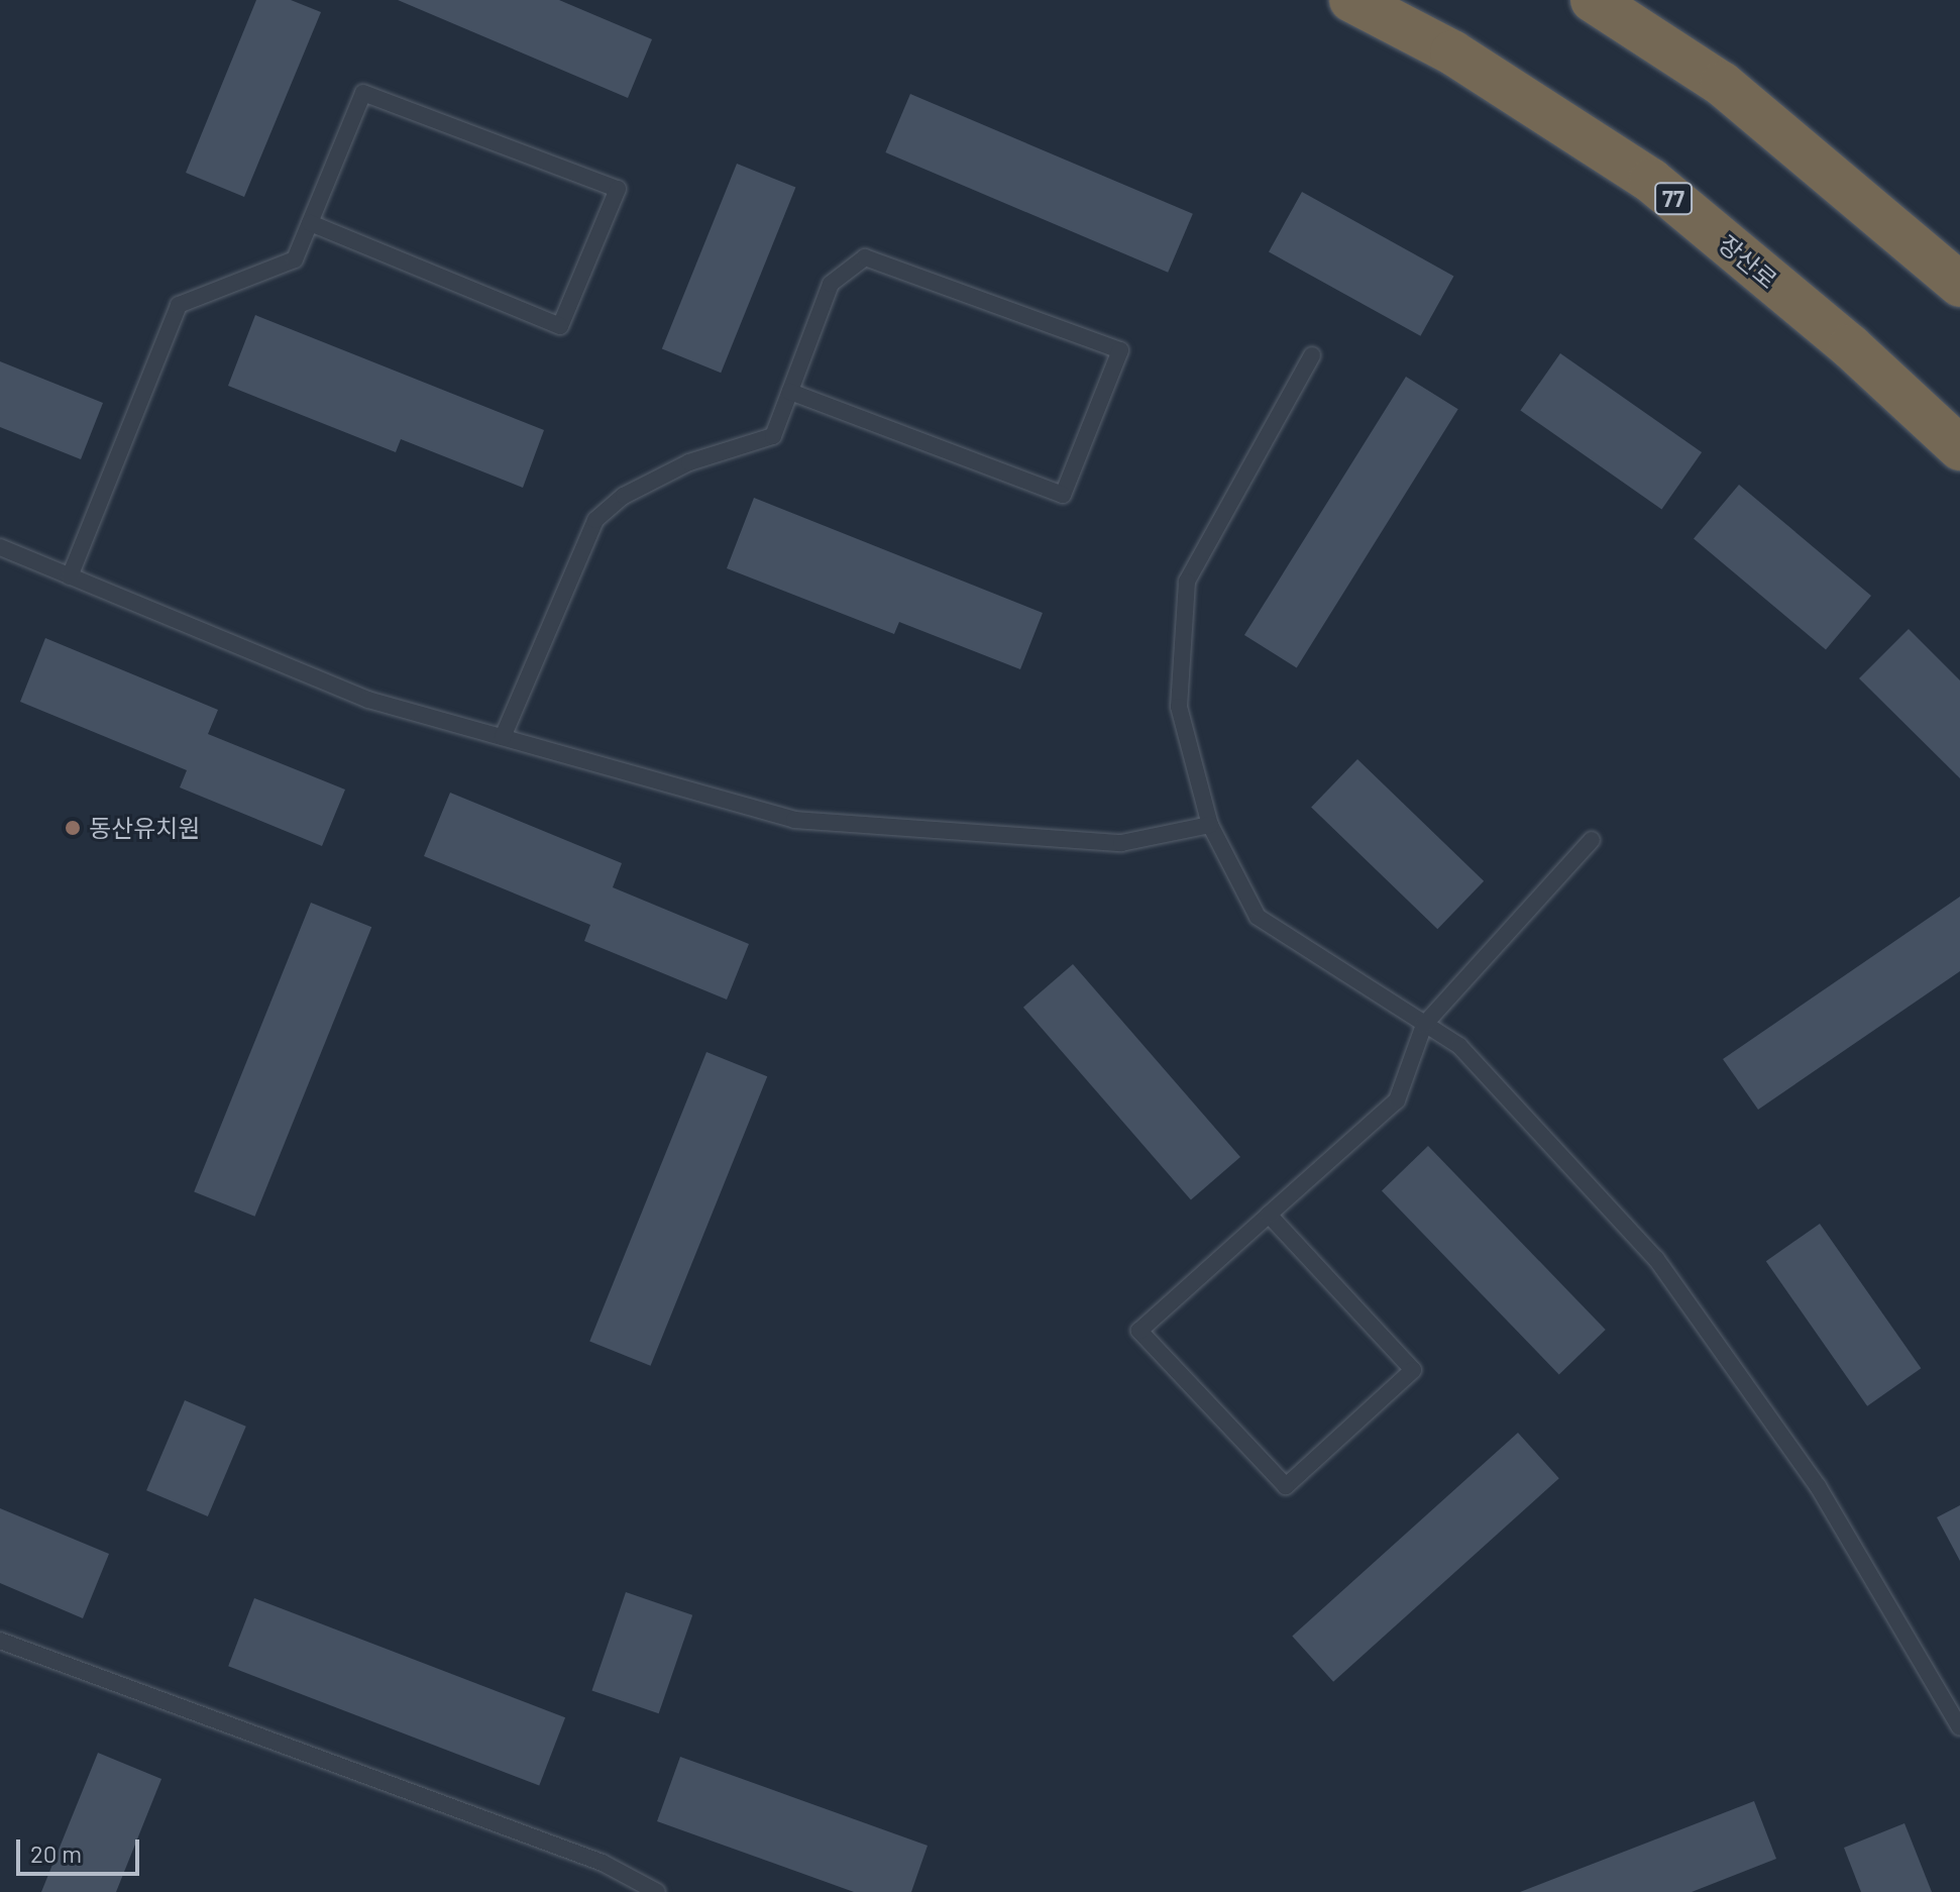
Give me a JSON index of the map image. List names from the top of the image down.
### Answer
{
  "streets": {
    "highway": ["77", "장산로"]
  },
  "places": ["동산유치원"],
  "scale_bar": "20 m"
}
